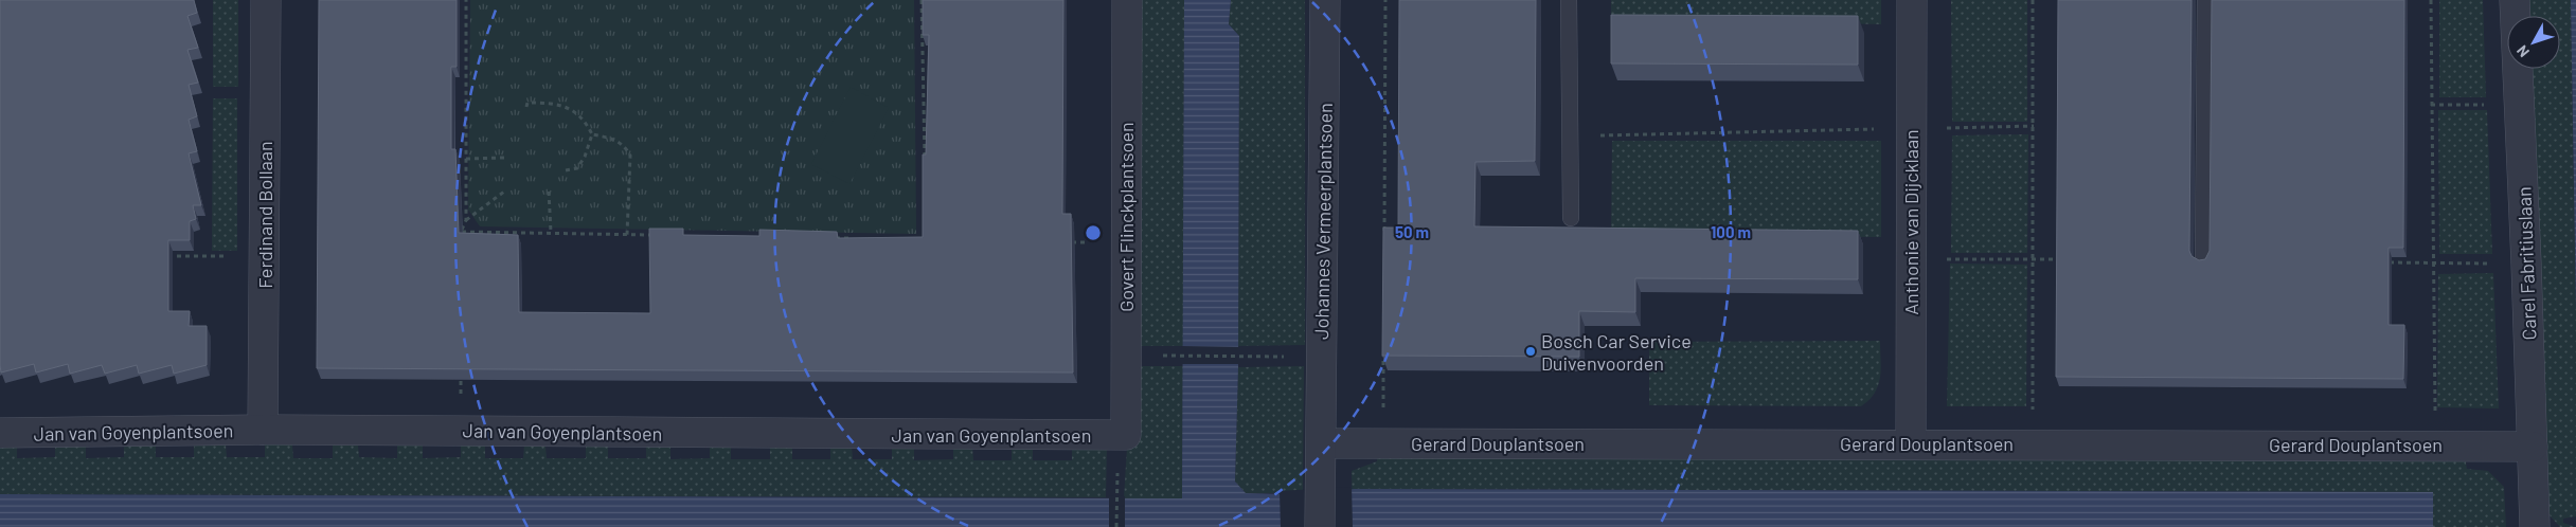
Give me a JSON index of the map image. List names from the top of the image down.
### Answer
{
  "streets": {
    "street": [
      "Ferdinand Bollaan",
      "Govert Flinckplantsoen",
      "Johannes Vermeerplantsoen",
      "Anthonie van Dijcklaan",
      "Carel Fabritiuslaan",
      "Jan van Goyenplantsoen",
      "Gerard Douplantsoen"
    ]
  },
  "crossings": [
    ["Ferdinand Bollaan", "Jan van Goyenplantsoen"],
    ["Govert Flinckplantsoen", "Jan van Goyenplantsoen"],
    ["Johannes Vermeerplantsoen", "Gerard Douplantsoen"],
    ["Anthonie van Dijcklaan", "Gerard Douplantsoen"],
    ["Carel Fabritiuslaan", "Gerard Douplantsoen"]
  ],
  "places": ["Bosch Car Service Duivenvoorden"],
  "north": "bottom left",
  "rings": ["50 m", "100 m"]
}
